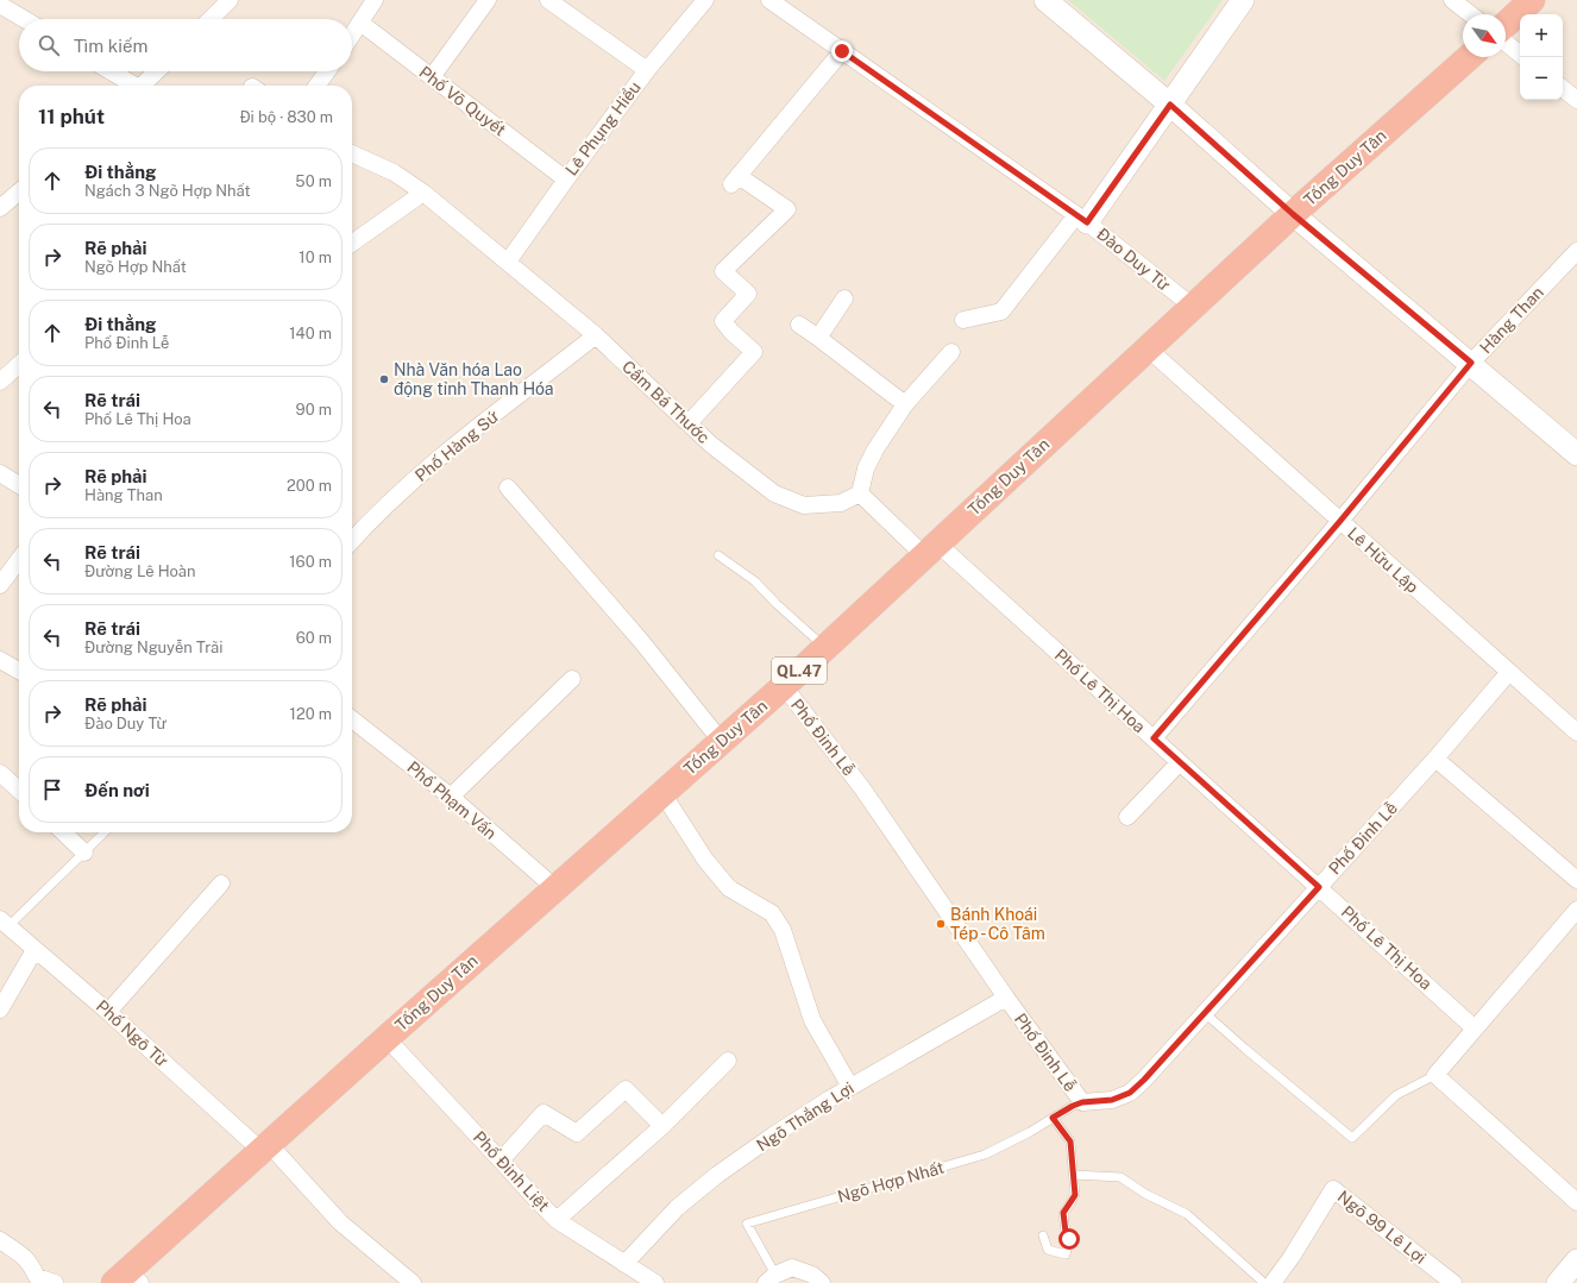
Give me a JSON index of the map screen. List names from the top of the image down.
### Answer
{
  "streets": {
    "highway": ["Tống Duy Tân", "QL.47"],
    "street": [
      "Phố Võ Quyết",
      "Lê Phụng Hiểu",
      "Đào Duy Từ",
      "Hàng Than",
      "Cầm Bá Thước",
      "Phố Hàng Sứ",
      "Lê Hữu Lập",
      "Phố Lê Thị Hoa",
      "Phố Đinh Lễ",
      "Phố Phạm Vấn",
      "Phố Ngô Từ",
      "Ngõ Thắng Lợi",
      "Phố Đinh Liệt",
      "Ngõ 99 Lê Lợi"
    ],
    "lane": ["Ngõ Hợp Nhất"]
  },
  "crossings": [
    ["Phố Võ Quyết", "Lê Phụng Hiểu"],
    ["Lê Phụng Hiểu", "Cầm Bá Thước"],
    ["Tống Duy Tân", "Đào Duy Từ"],
    ["Tống Duy Tân", "Lê Hữu Lập"],
    ["Tống Duy Tân", "Phố Lê Thị Hoa"],
    ["Tống Duy Tân", "Phố Đinh Lễ"],
    ["Tống Duy Tân", "Phố Phạm Vấn"],
    ["Tống Duy Tân", "Phố Ngô Từ"],
    ["Tống Duy Tân", "Phố Đinh Liệt"],
    ["Hàng Than", "Lê Hữu Lập"],
    ["Hàng Than", "Phố Lê Thị Hoa"],
    ["Cầm Bá Thước", "Phố Hàng Sứ"],
    ["Lê Hữu Lập", "Phố Đinh Lễ"],
    ["Phố Lê Thị Hoa", "Phố Đinh Lễ"],
    ["Phố Đinh Lễ", "Ngõ Thắng Lợi"],
    ["Phố Đinh Lễ", "Ngõ Hợp Nhất"],
    ["Ngõ Thắng Lợi", "Phố Đinh Liệt"]
  ],
  "places": ["Nhà Văn hóa Lao động tỉnh Thanh Hóa", "Bánh Khoái Tép - Cô Tâm"],
  "north": "bottom right",
  "page": {
    "map_buttons": ["+", "−"],
    "search": "Tìm kiếm",
    "heading": ["11 phút", "Đi bộ · 830 m"],
    "list": [
      ["Đi thẳng", "Ngách 3 Ngõ Hợp Nhất", "50 m"],
      ["Rẽ phải", "Ngõ Hợp Nhất", "10 m"],
      ["Đi thẳng", "Phố Đinh Lễ", "140 m"],
      ["Rẽ trái", "Phố Lê Thị Hoa", "90 m"],
      ["Rẽ phải", "Hàng Than", "200 m"],
      ["Rẽ trái", "Đường Lê Hoàn", "160 m"],
      ["Rẽ trái", "Đường Nguyễn Trãi", "60 m"],
      ["Rẽ phải", "Đào Duy Từ", "120 m"],
      "Đến nơi"
    ]
  }
}
